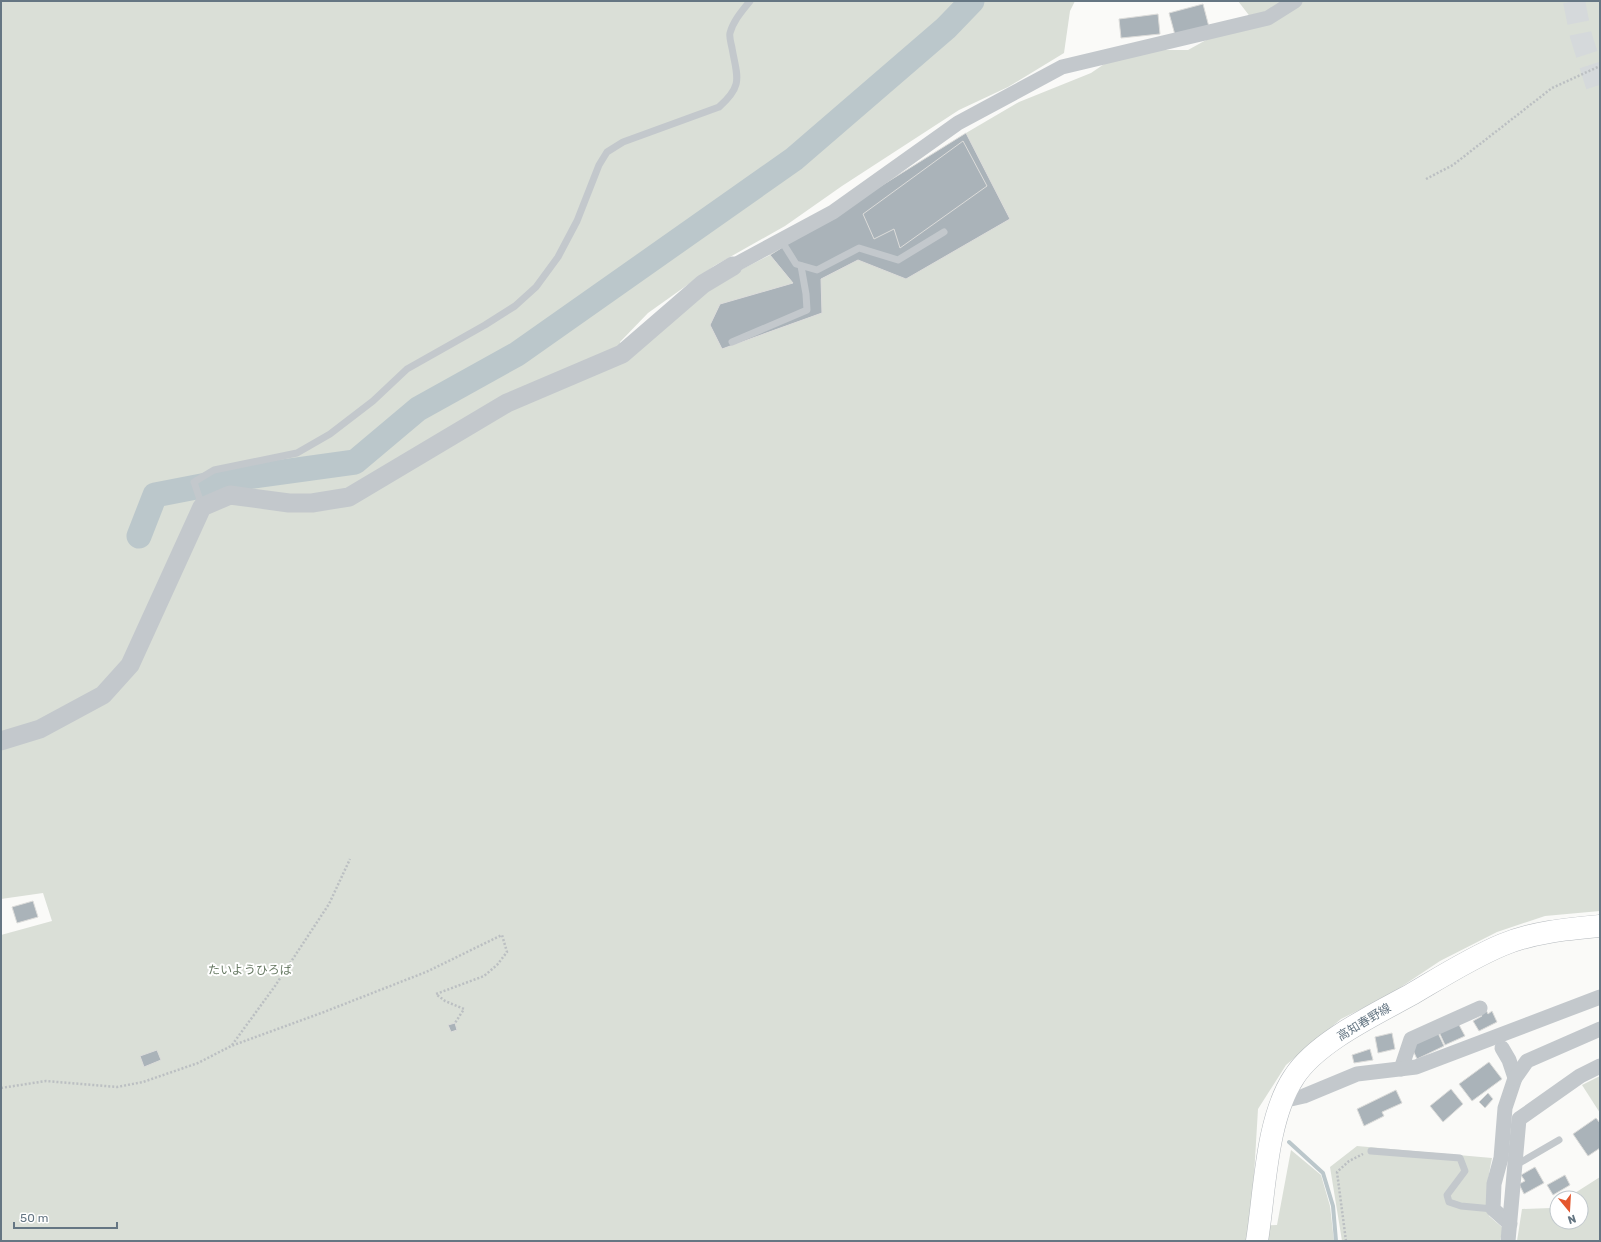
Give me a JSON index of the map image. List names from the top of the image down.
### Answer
{
  "streets": {
    "main road": ["高知春野線"]
  },
  "parks": ["たいようひろば"],
  "scale_bar": "50 m",
  "north": "bottom"
}
